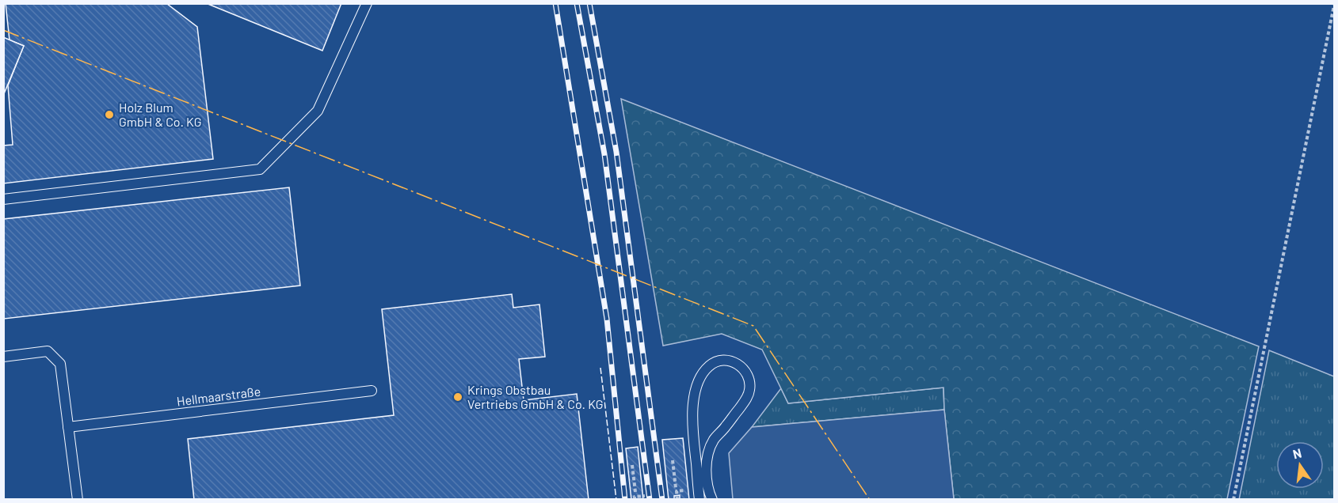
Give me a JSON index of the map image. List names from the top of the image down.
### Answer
{
  "streets": {
    "lane": ["Hellmaarstraße"]
  },
  "places": ["Holz Blum GmbH & Co. KG", "Krings Obstbau Vertriebs GmbH & Co. KG"],
  "north": "top"
}
